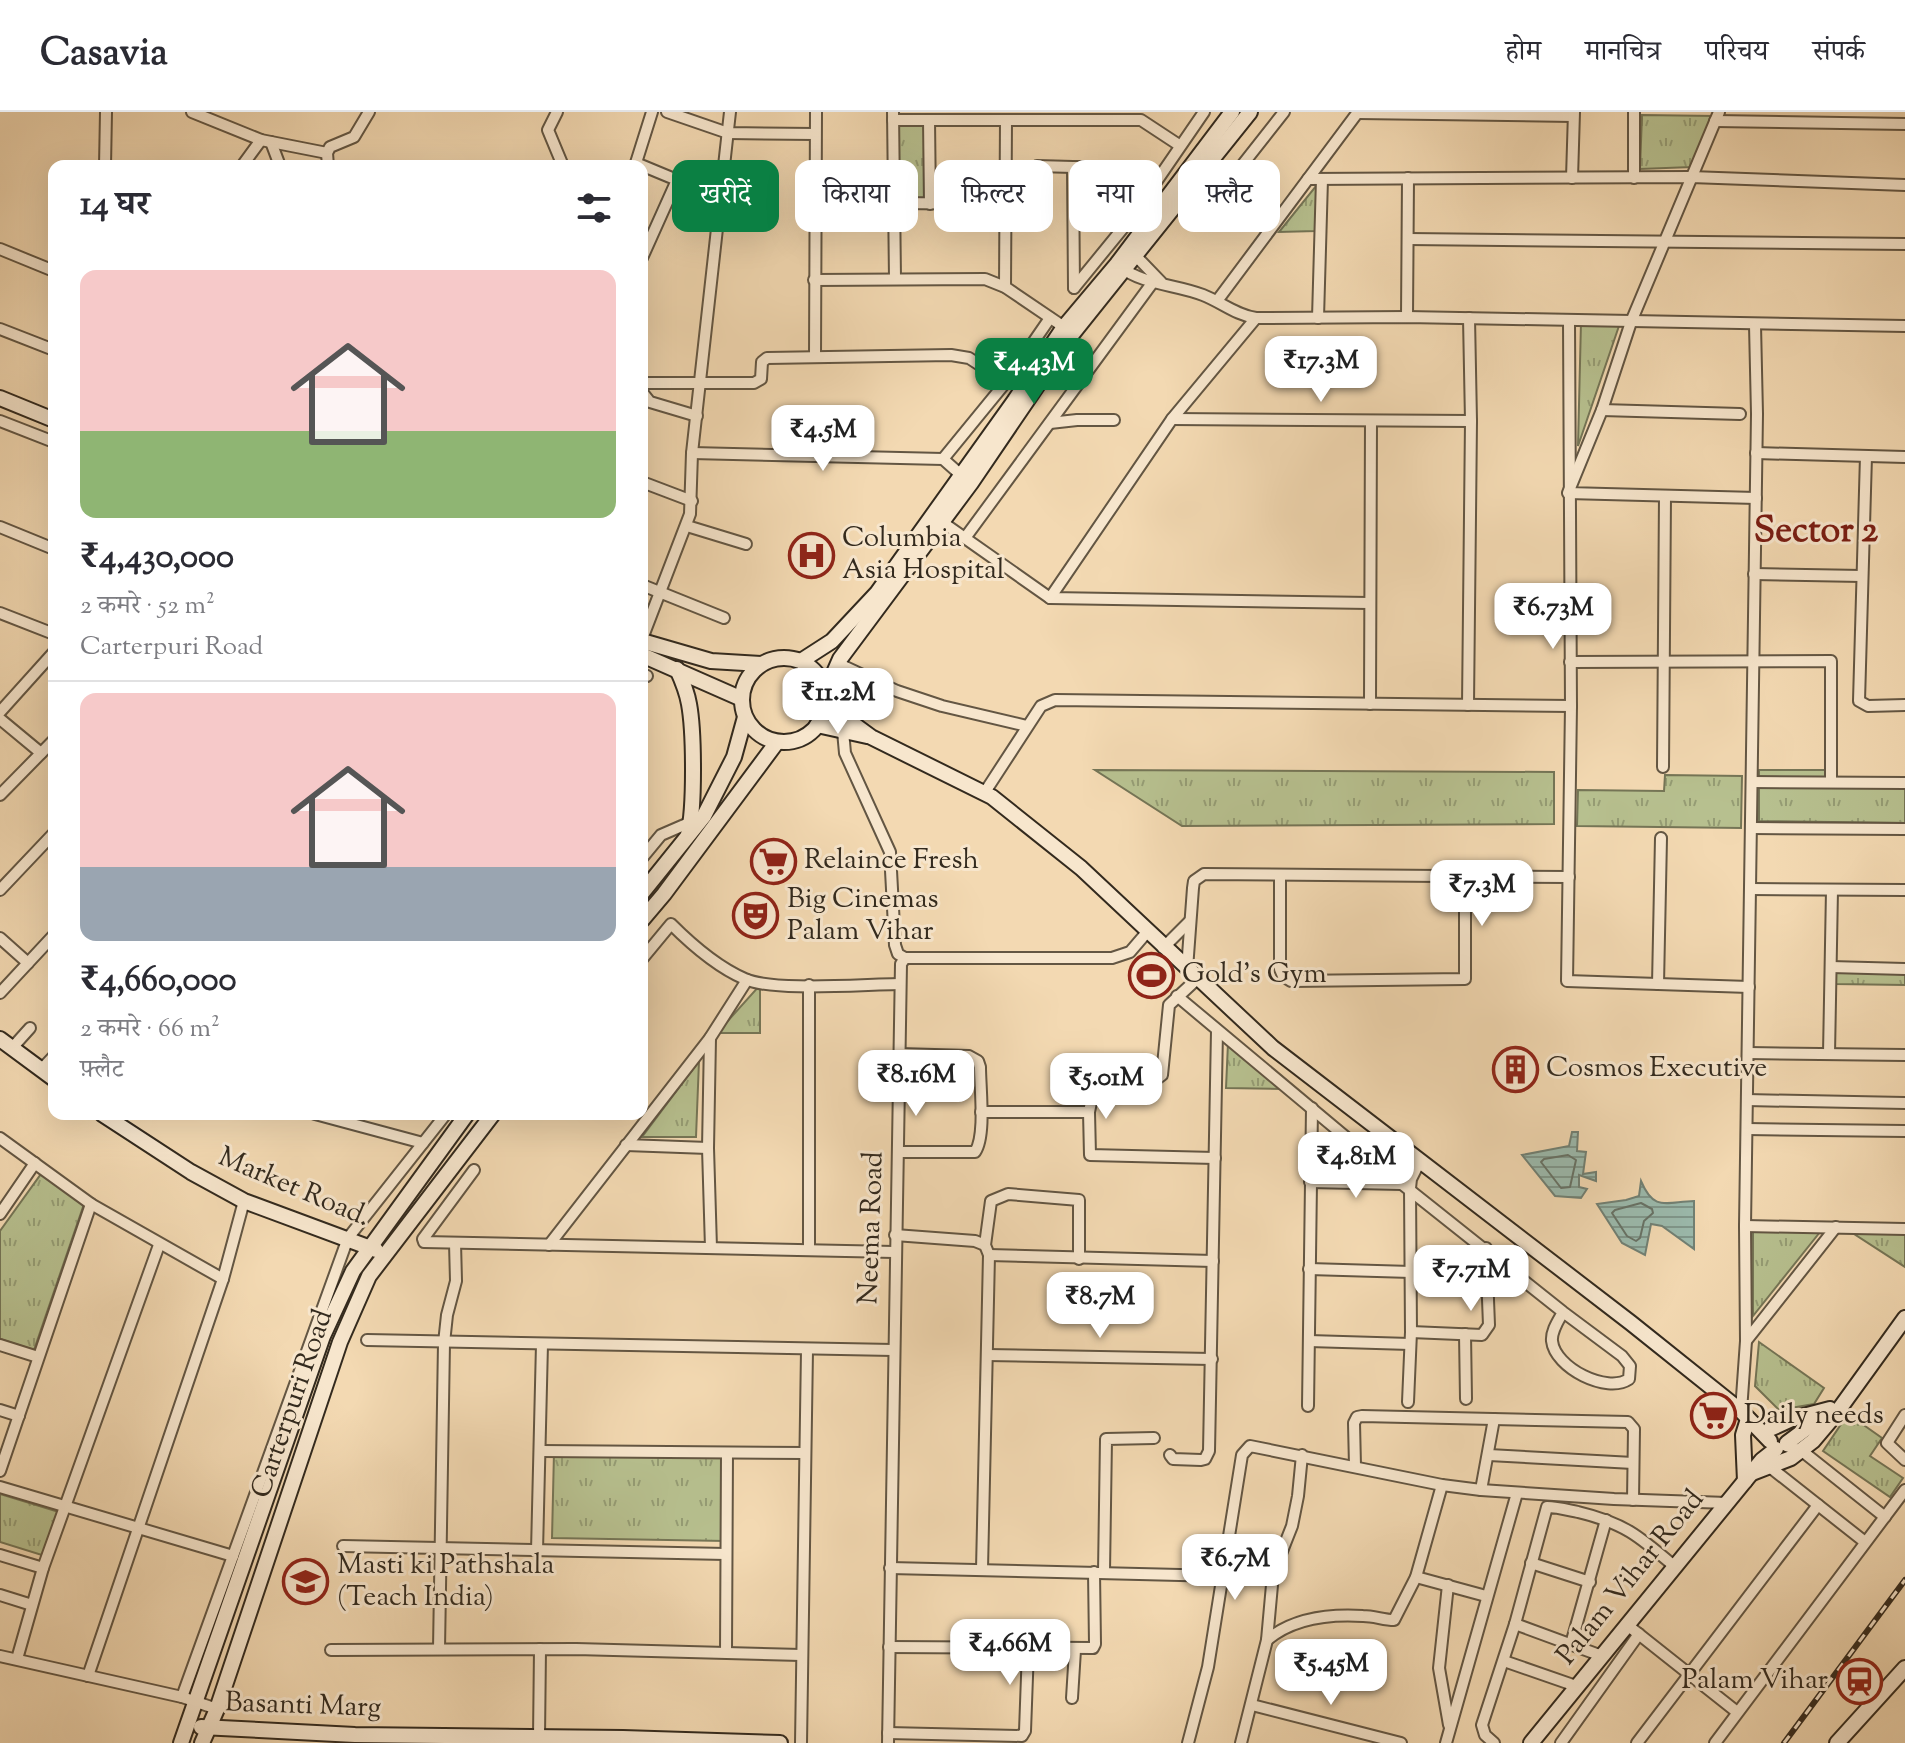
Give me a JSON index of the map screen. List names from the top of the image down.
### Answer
{
  "streets": {
    "main road": [
      "Market Road.",
      "Carterpuri Road",
      "Palam Vihar Road",
      "Basanti Marg"
    ],
    "street": ["Neema Road"]
  },
  "crossings": [
    ["Market Road.", "Carterpuri Road"],
    ["Carterpuri Road", "Basanti Marg"]
  ],
  "districts": ["Sector 2"],
  "places": {
    "hospital": ["Columbia Asia Hospital"],
    "supermarket": ["Relaince Fresh", "Daily needs"],
    "theatre": ["Big Cinemas Palam Vihar"],
    "sports": ["Gold's Gym"],
    "building": ["Cosmos Executive"],
    "school or university": ["Masti ki Pathshala (Teach India)"],
    "station": ["Palam Vihar"]
  },
  "page": {
    "header": "Casavia",
    "nav": [
      "होम",
      "मानचित्र",
      "परिचय",
      "संपर्क"
    ],
    "chip": [
      "खरीदें",
      "किराया",
      "फ़िल्टर",
      "नया",
      "फ़्लैट"
    ],
    "heading": "14 घर",
    "list": [
      {
        "name": "₹4,430,000",
        "note": "2 कमरे · 52 m² · Carterpuri Road"
      },
      {
        "name": "₹4,660,000",
        "note": "2 कमरे · 66 m² · फ़्लैट"
      }
    ],
    "price": [
      "₹17.3M",
      "₹4.43M",
      "₹4.5M",
      "₹6.73M",
      "₹11.2M",
      "₹7.3M",
      "₹8.16M",
      "₹5.01M",
      "₹4.81M",
      "₹7.71M",
      "₹8.7M",
      "₹6.7M",
      "₹4.66M",
      "₹5.45M"
    ]
  }
}
